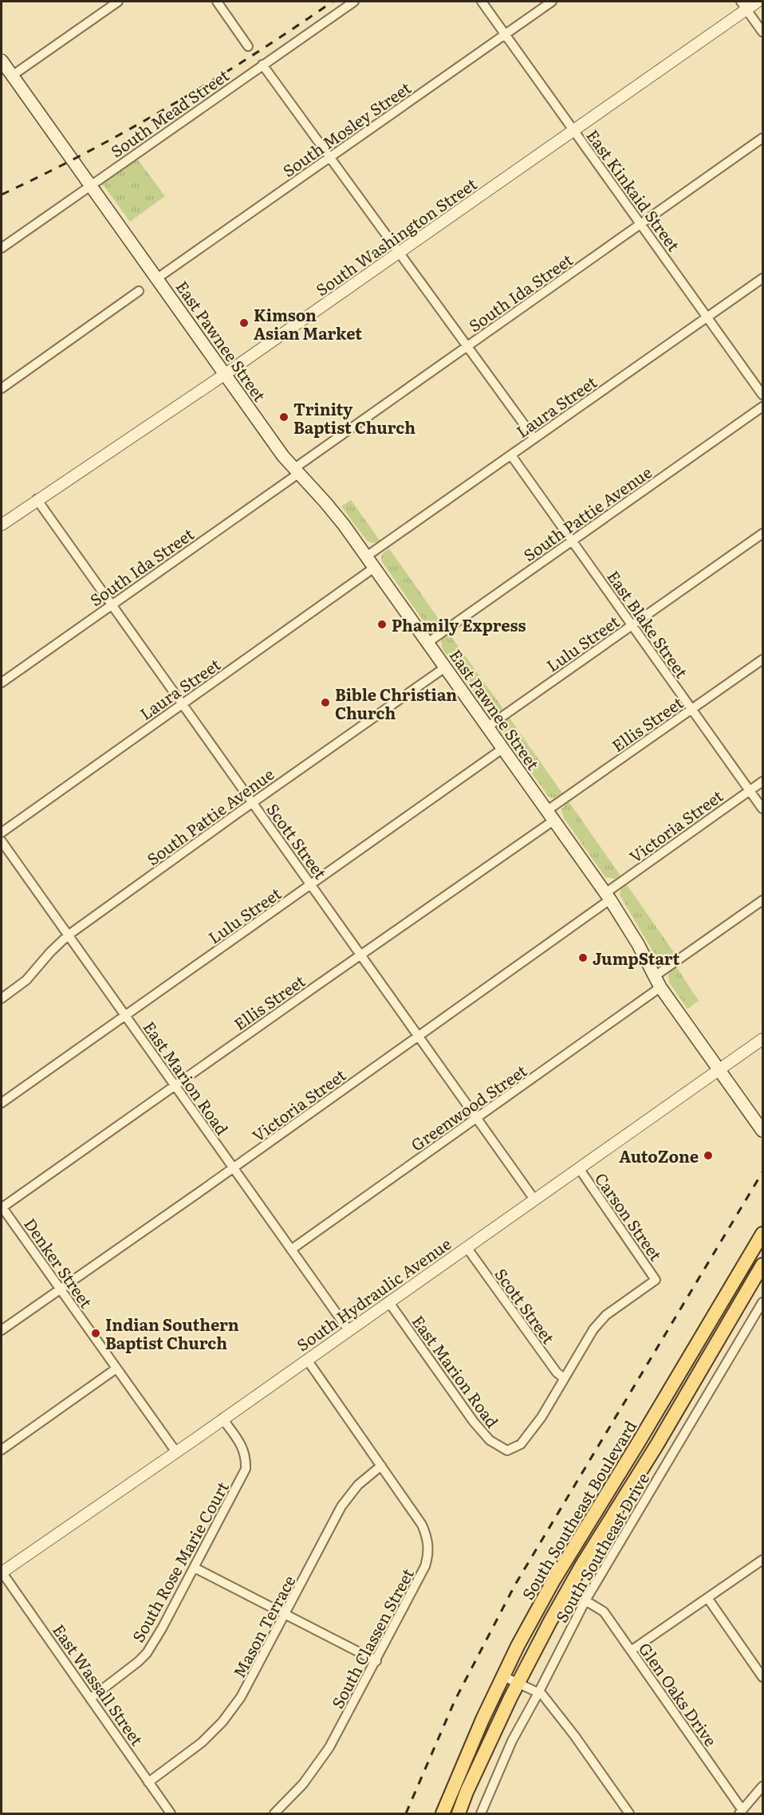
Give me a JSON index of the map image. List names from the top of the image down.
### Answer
{
  "streets": {
    "main road": ["East Pawnee Street", "South Southeast Boulevard"],
    "street": [
      "South Mead Street",
      "South Mosley Street",
      "East Kinkaid Street",
      "South Washington Street",
      "South Ida Street",
      "Laura Street",
      "South Pattie Avenue",
      "East Blake Street",
      "Lulu Street",
      "Ellis Street",
      "Victoria Street",
      "Scott Street",
      "East Marion Road",
      "Greenwood Street",
      "Carson Street",
      "Denker Street",
      "South Hydraulic Avenue",
      "South Southeast Drive",
      "South Rose Marie Court",
      "Mason Terrace",
      "South Classen Street",
      "East Wassall Street",
      "Glen Oaks Drive"
    ]
  },
  "crossings": [
    ["South Mead Street", "East Pawnee Street"],
    ["South Mosley Street", "East Kinkaid Street"],
    ["South Mosley Street", "East Pawnee Street"],
    ["East Kinkaid Street", "South Washington Street"],
    ["East Kinkaid Street", "South Ida Street"],
    ["East Kinkaid Street", "Laura Street"],
    ["South Washington Street", "East Pawnee Street"],
    ["South Washington Street", "Scott Street"],
    ["South Ida Street", "East Pawnee Street"],
    ["South Ida Street", "Scott Street"],
    ["East Pawnee Street", "Laura Street"],
    ["East Pawnee Street", "South Pattie Avenue"],
    ["East Pawnee Street", "Lulu Street"],
    ["East Pawnee Street", "Ellis Street"],
    ["East Pawnee Street", "Victoria Street"],
    ["East Pawnee Street", "Greenwood Street"],
    ["East Pawnee Street", "South Hydraulic Avenue"],
    ["Laura Street", "East Blake Street"],
    ["Laura Street", "Scott Street"],
    ["South Pattie Avenue", "East Blake Street"],
    ["South Pattie Avenue", "Scott Street"],
    ["South Pattie Avenue", "East Marion Road"],
    ["East Blake Street", "Lulu Street"],
    ["East Blake Street", "Ellis Street"],
    ["East Blake Street", "Victoria Street"],
    ["Lulu Street", "Scott Street"],
    ["Lulu Street", "East Marion Road"],
    ["Ellis Street", "Scott Street"],
    ["Ellis Street", "East Marion Road"],
    ["Ellis Street", "Denker Street"],
    ["Victoria Street", "Scott Street"],
    ["Victoria Street", "East Marion Road"],
    ["Victoria Street", "Denker Street"],
    ["Scott Street", "East Marion Road"],
    ["Scott Street", "Greenwood Street"],
    ["Scott Street", "Carson Street"],
    ["Scott Street", "South Hydraulic Avenue"],
    ["East Marion Road", "Greenwood Street"],
    ["East Marion Road", "Carson Street"],
    ["East Marion Road", "South Hydraulic Avenue"],
    ["Carson Street", "South Hydraulic Avenue"],
    ["Denker Street", "South Hydraulic Avenue"],
    ["South Hydraulic Avenue", "South Rose Marie Court"],
    ["South Hydraulic Avenue", "South Classen Street"],
    ["South Hydraulic Avenue", "East Wassall Street"],
    ["South Southeast Drive", "Glen Oaks Drive"],
    ["South Rose Marie Court", "East Wassall Street"],
    ["Mason Terrace", "South Classen Street"],
    ["Mason Terrace", "East Wassall Street"]
  ],
  "places": [
    "Kimson Asian Market",
    "Trinity Baptist Church",
    "Phamily Express",
    "Bible Christian Church",
    "JumpStart",
    "AutoZone",
    "Indian Southern Baptist Church"
  ]
}
